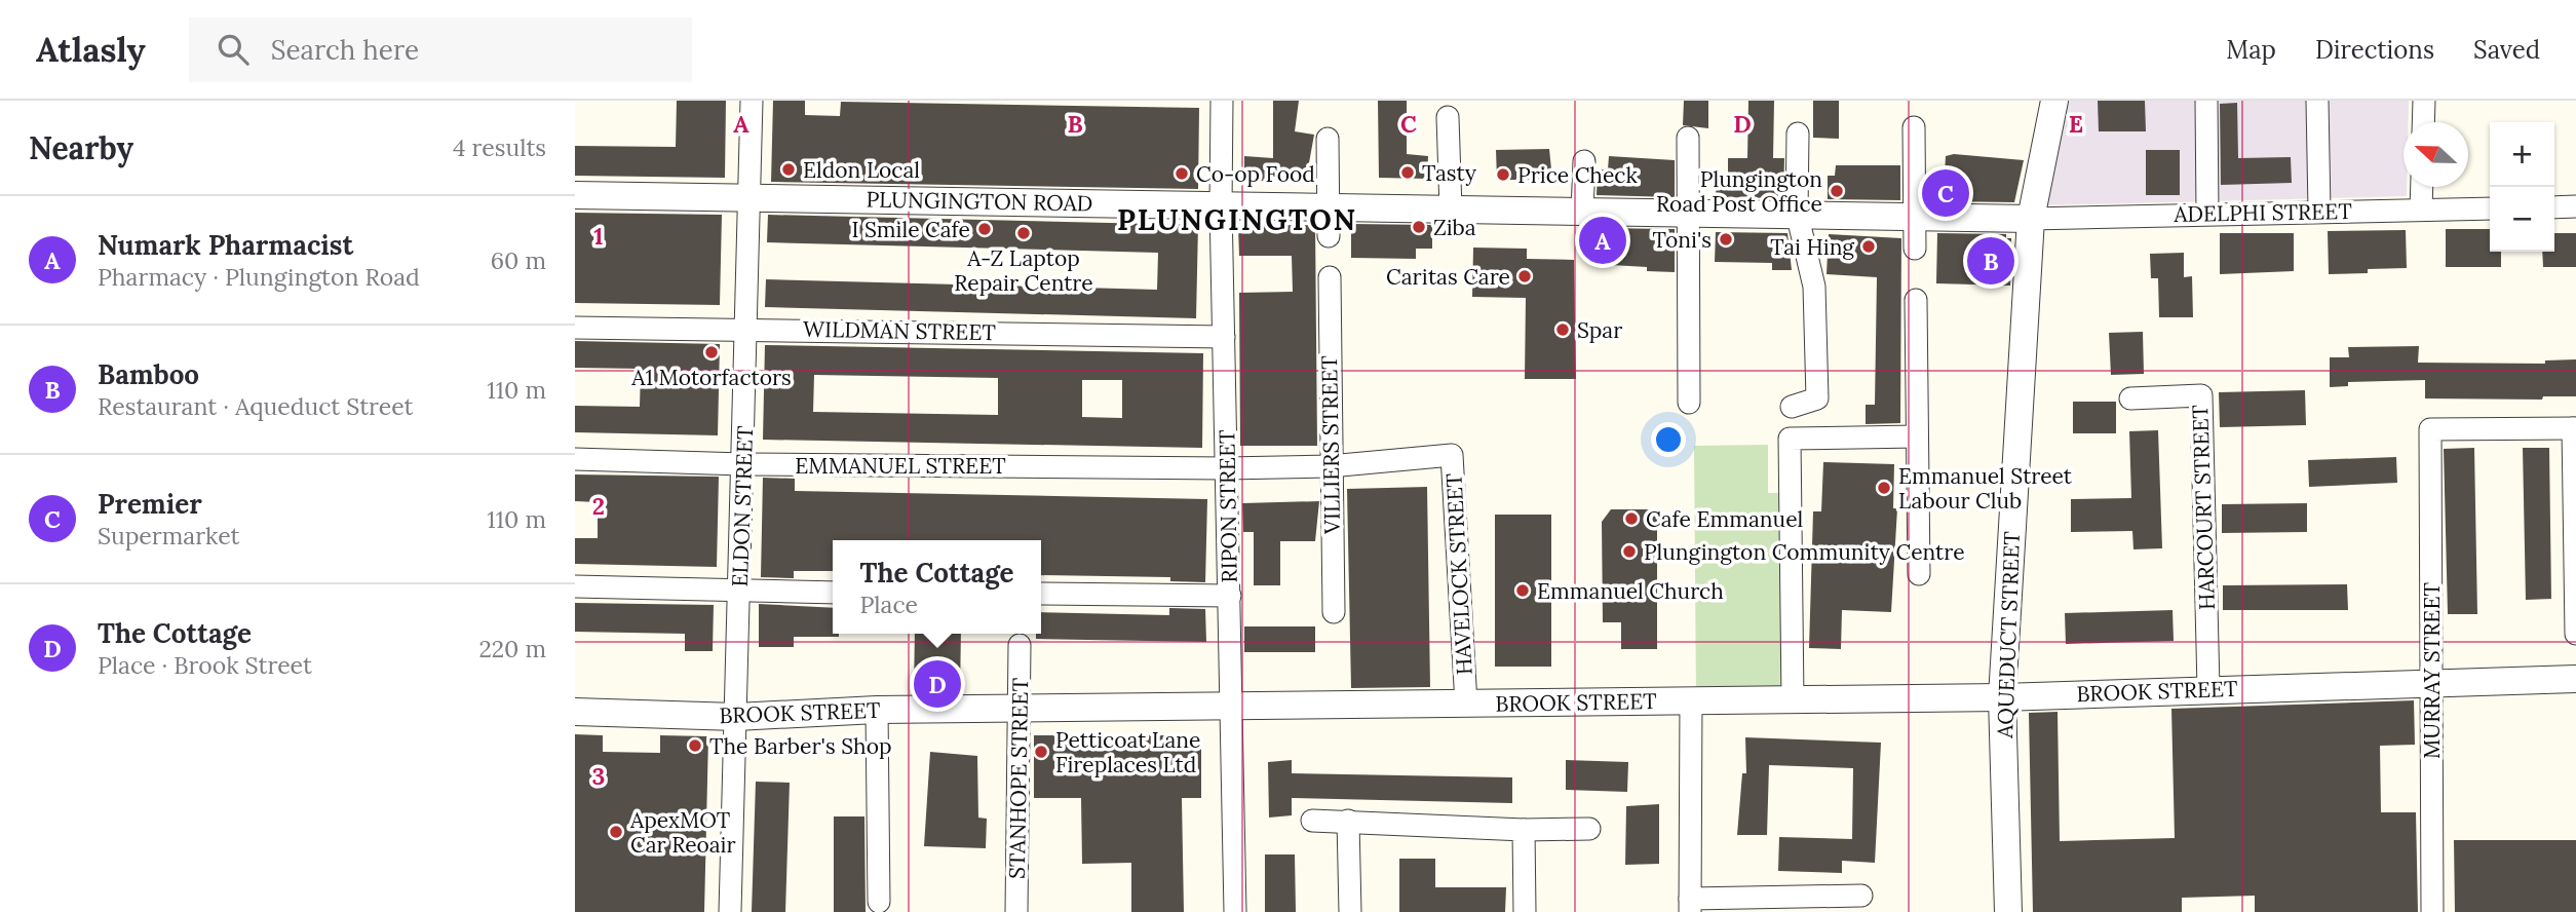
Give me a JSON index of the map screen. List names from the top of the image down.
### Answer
{
  "streets": {
    "street": [
      "PLUNGINGTON ROAD",
      "ADELPHI STREET",
      "WILDMAN STREET",
      "VILLIERS STREET",
      "EMMANUEL STREET",
      "ELDON STREET",
      "RIPON STREET",
      "HARCOURT STREET",
      "HAVELOCK STREET",
      "AQUEDUCT STREET",
      "MURRAY STREET",
      "BROOK STREET",
      "STANHOPE STREET"
    ]
  },
  "crossings": [
    ["PLUNGINGTON ROAD", "ADELPHI STREET"],
    ["PLUNGINGTON ROAD", "ELDON STREET"],
    ["PLUNGINGTON ROAD", "RIPON STREET"],
    ["PLUNGINGTON ROAD", "AQUEDUCT STREET"],
    ["ADELPHI STREET", "AQUEDUCT STREET"],
    ["WILDMAN STREET", "ELDON STREET"],
    ["WILDMAN STREET", "RIPON STREET"],
    ["VILLIERS STREET", "HAVELOCK STREET"],
    ["EMMANUEL STREET", "ELDON STREET"],
    ["EMMANUEL STREET", "RIPON STREET"],
    ["EMMANUEL STREET", "HAVELOCK STREET"],
    ["ELDON STREET", "BROOK STREET"],
    ["RIPON STREET", "HAVELOCK STREET"],
    ["RIPON STREET", "BROOK STREET"],
    ["HARCOURT STREET", "BROOK STREET"],
    ["HAVELOCK STREET", "BROOK STREET"],
    ["AQUEDUCT STREET", "BROOK STREET"],
    ["MURRAY STREET", "BROOK STREET"],
    ["BROOK STREET", "STANHOPE STREET"]
  ],
  "districts": ["PLUNGINGTON"],
  "places": [
    "Eldon Local",
    "Tasty",
    "Co-op Food",
    "Price Check",
    "Plungington Road Post Office",
    "Ziba",
    "I Smile Cafe",
    "A-Z Laptop Repair Centre",
    "Toni's",
    "Tai Hing",
    "Caritas Care",
    "Spar",
    "A1 Motorfactors",
    "Emmanuel Street Labour Club",
    "Cafe Emmanuel",
    "Plungington Community Centre",
    "Emmanuel Church",
    "The Barber's Shop",
    "Petticoat Lane Fireplaces Ltd",
    "ApexMOT Car Reoair"
  ],
  "north": "left",
  "page": {
    "header": "Atlasly",
    "search": "Search here",
    "nav": ["Map", "Directions", "Saved"],
    "heading": ["Nearby", "4 results"],
    "map_buttons": ["+", "−"],
    "pins": [
      "C",
      "A",
      "B",
      "D"
    ],
    "list": [
      {
        "mark": "A",
        "name": "Numark Pharmacist",
        "note": "Pharmacy · Plungington Road",
        "value": "60 m"
      },
      {
        "mark": "B",
        "name": "Bamboo",
        "note": "Restaurant · Aqueduct Street",
        "value": "110 m"
      },
      {
        "mark": "C",
        "name": "Premier",
        "note": "Supermarket",
        "value": "110 m"
      },
      {
        "mark": "D",
        "name": "The Cottage",
        "note": "Place · Brook Street",
        "value": "220 m"
      }
    ],
    "popup": ["The Cottage", "Place"]
  },
  "grid": {
    "columns": [
      "A",
      "B",
      "C",
      "D",
      "E"
    ],
    "rows": ["1", "2", "3"]
  }
}
